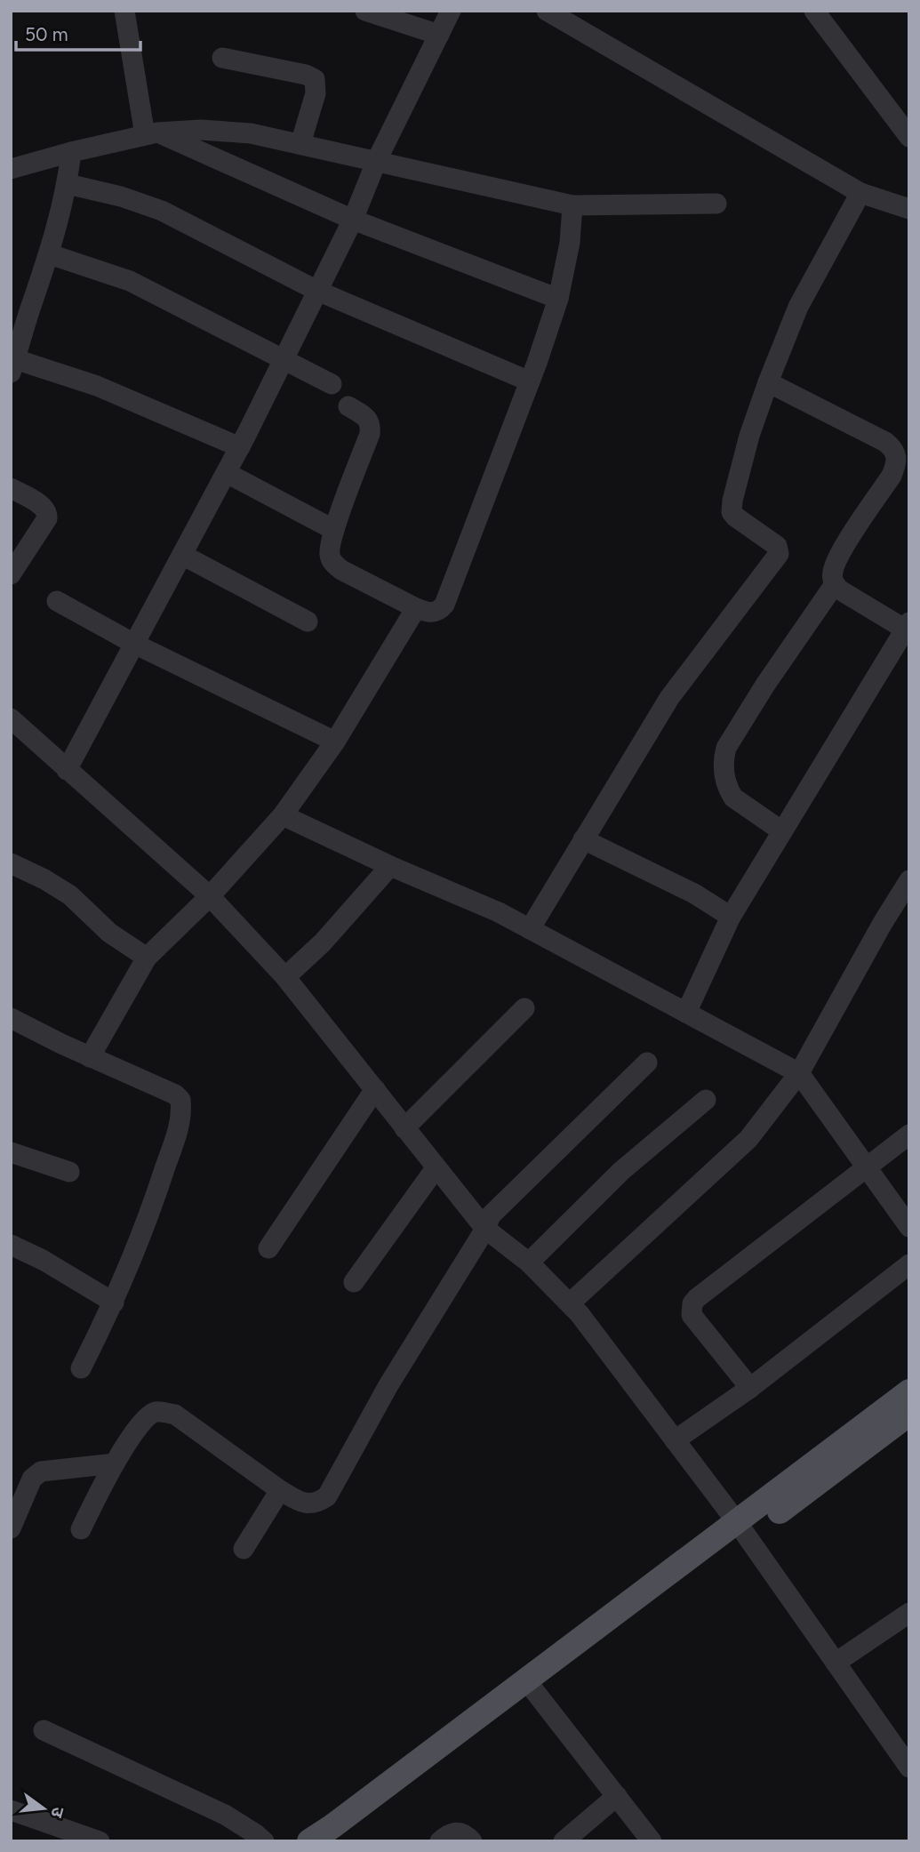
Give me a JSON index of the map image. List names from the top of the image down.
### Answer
{
  "scale_bar": "50 m",
  "north": "right"
}
